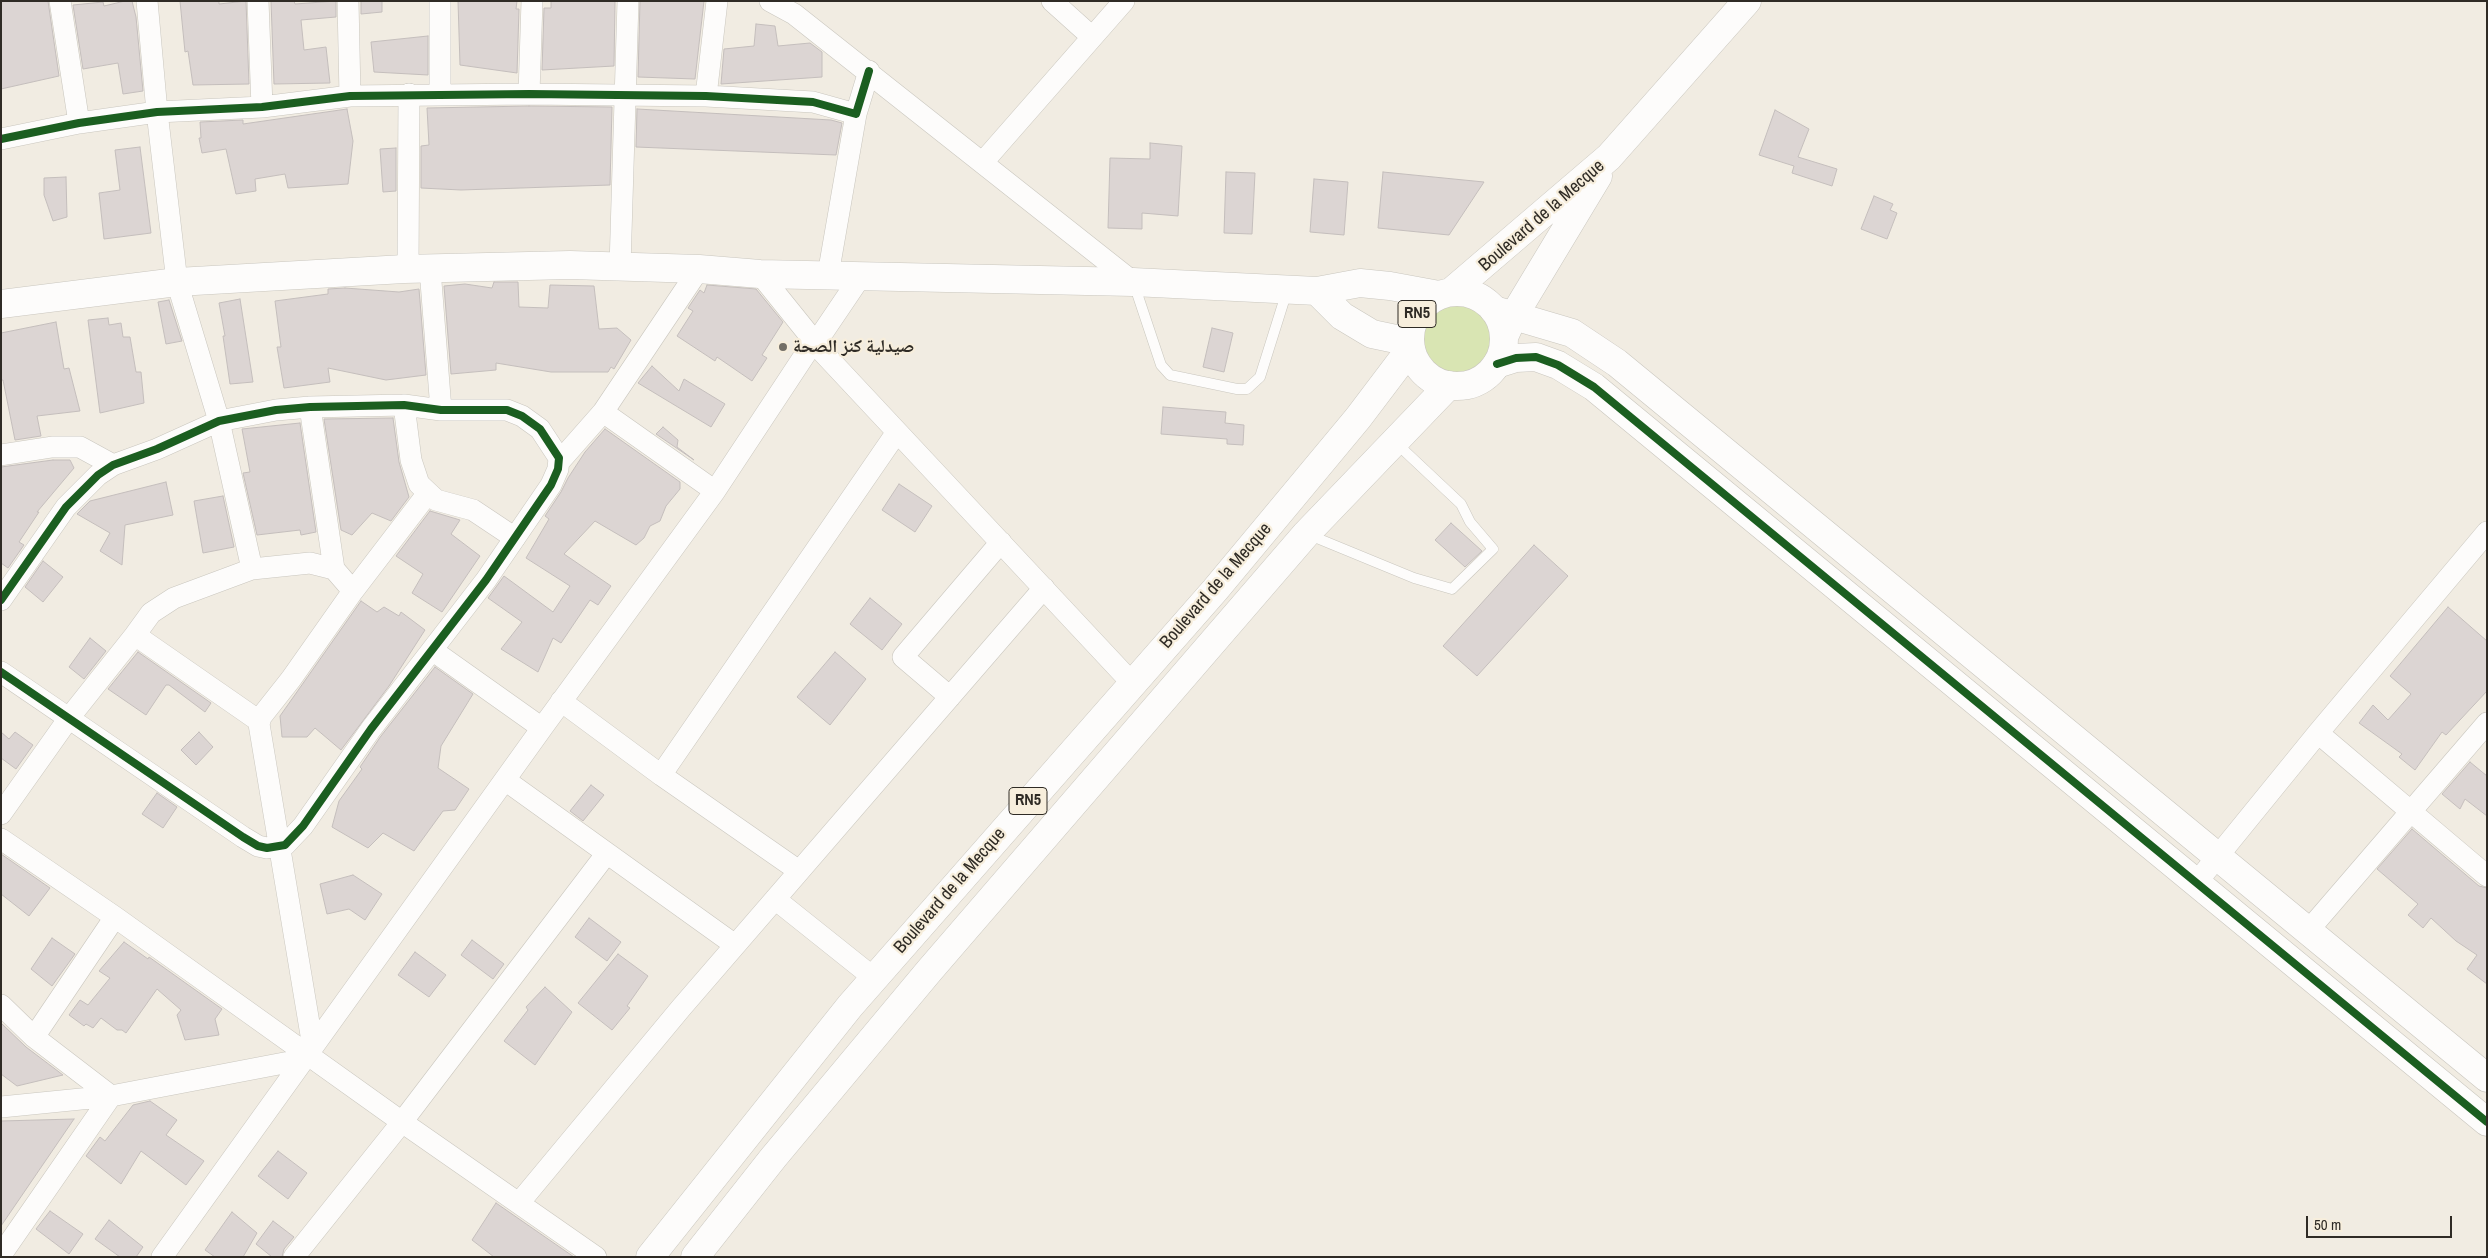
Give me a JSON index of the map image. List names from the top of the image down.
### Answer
{
  "streets": {
    "main road": ["Boulevard de la Mecque", "RN5"]
  },
  "crossings": [
    ["Boulevard de la Mecque", "RN5"]
  ],
  "places": ["صيدلية كنز الصحة"],
  "scale_bar": "50 m"
}
